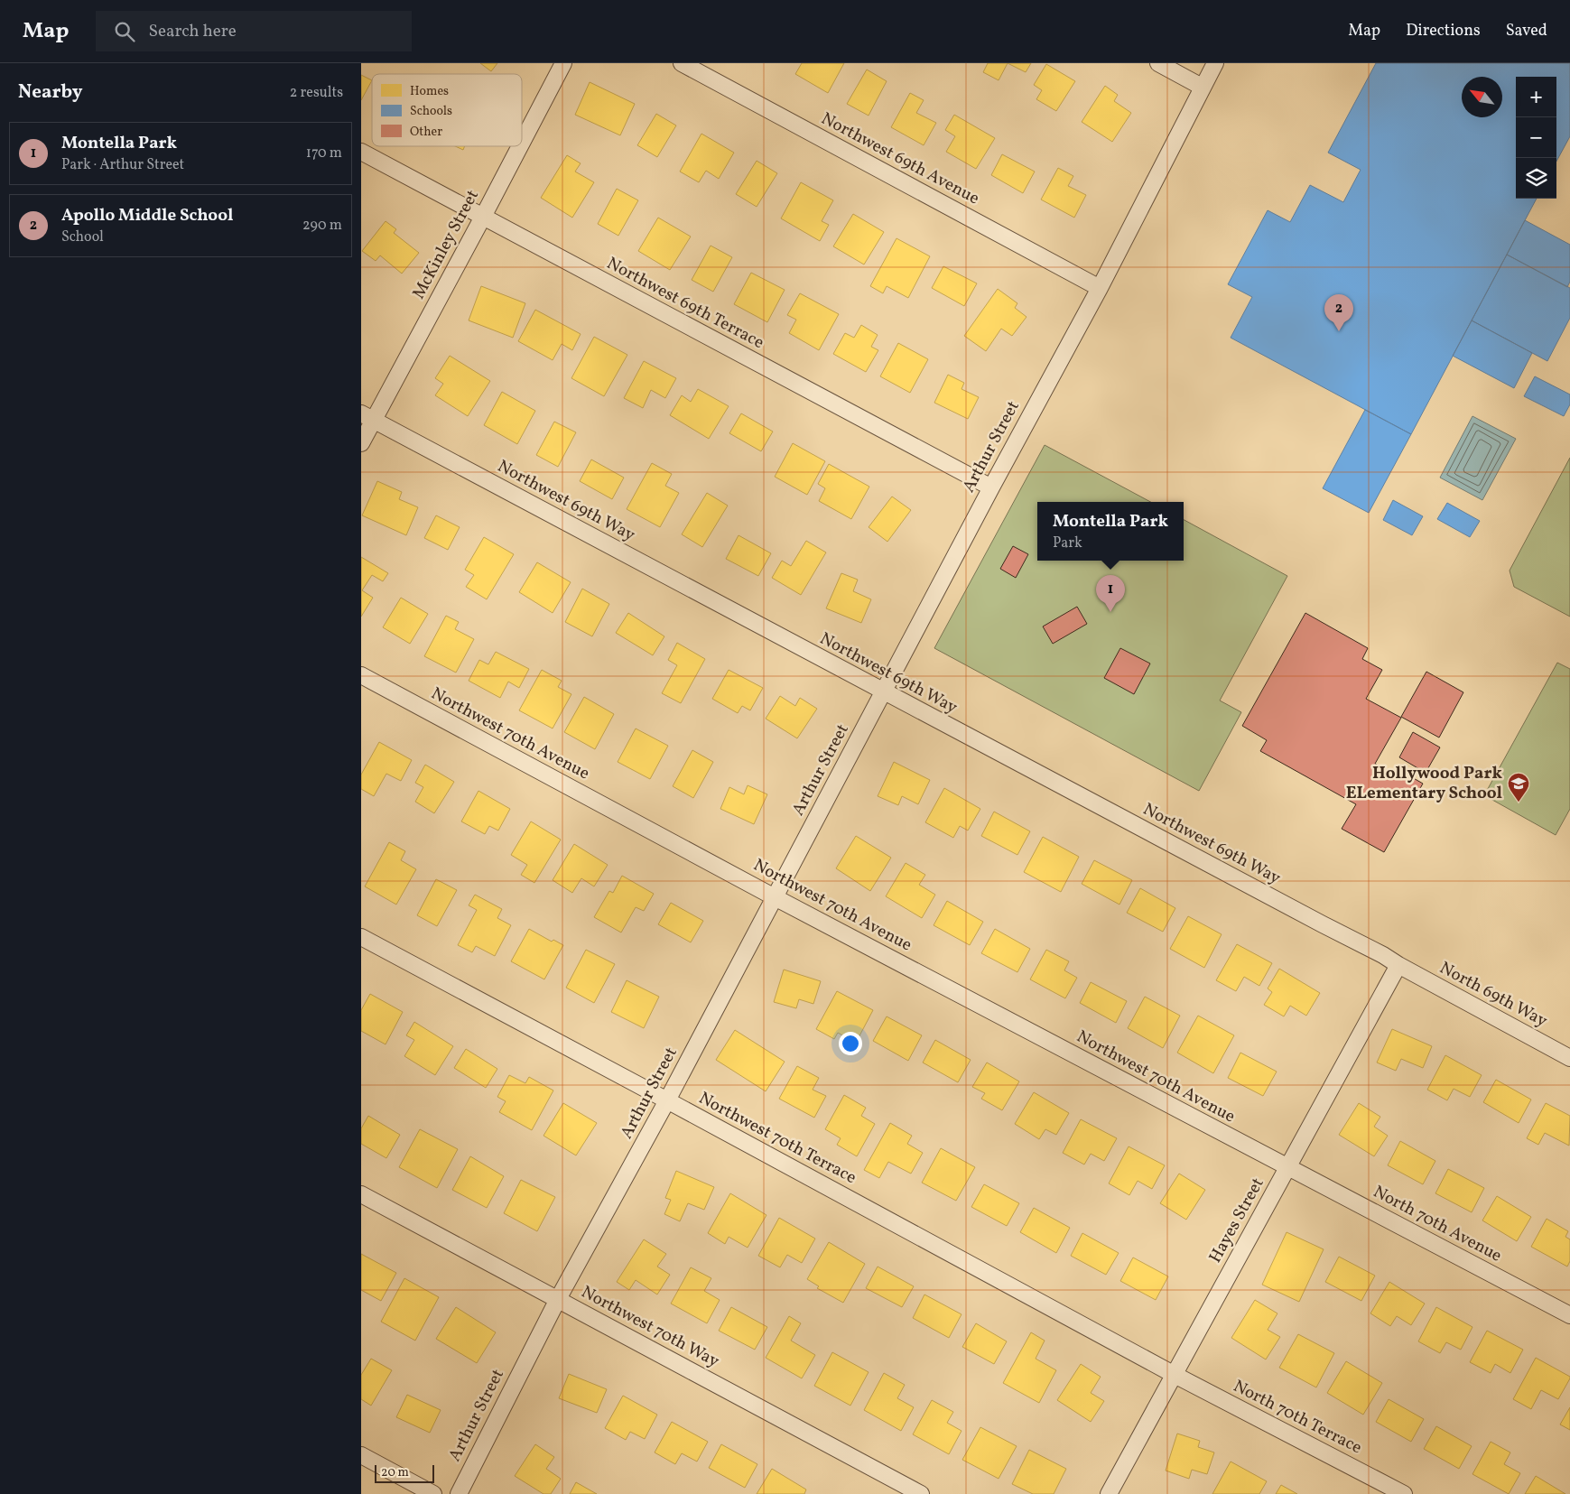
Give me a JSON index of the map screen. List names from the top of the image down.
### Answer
{
  "streets": {
    "street": [
      "Northwest 69th Avenue",
      "McKinley Street",
      "Northwest 69th Terrace",
      "Arthur Street",
      "Northwest 69th Way",
      "Northwest 70th Avenue",
      "North 69th Way",
      "Northwest 70th Terrace",
      "Hayes Street",
      "North 70th Avenue",
      "Northwest 70th Way",
      "North 70th Terrace"
    ]
  },
  "crossings": [
    ["Northwest 69th Avenue", "Arthur Street"],
    ["McKinley Street", "Northwest 69th Terrace"],
    ["McKinley Street", "Northwest 69th Way"],
    ["Northwest 69th Terrace", "Arthur Street"],
    ["Arthur Street", "Northwest 69th Way"],
    ["Arthur Street", "Northwest 70th Avenue"],
    ["Arthur Street", "Northwest 70th Terrace"],
    ["Arthur Street", "Northwest 70th Way"],
    ["Northwest 69th Way", "North 69th Way"],
    ["Northwest 69th Way", "Hayes Street"],
    ["Northwest 70th Avenue", "Hayes Street"],
    ["Northwest 70th Avenue", "North 70th Avenue"],
    ["North 69th Way", "Hayes Street"],
    ["Northwest 70th Terrace", "Hayes Street"],
    ["Northwest 70th Terrace", "North 70th Terrace"],
    ["Hayes Street", "North 70th Avenue"],
    ["Hayes Street", "North 70th Terrace"]
  ],
  "places": {
    "school or university": ["Hollywood Park ELementary School"]
  },
  "legend": ["Homes", "Schools", "Other"],
  "scale_bar": "20 m",
  "north": "top left",
  "page": {
    "header": "Map",
    "search": "Search here",
    "nav": ["Map", "Directions", "Saved"],
    "heading": ["Nearby", "2 results"],
    "map_buttons": ["+", "−"],
    "list": [
      {
        "mark": "1",
        "name": "Montella Park",
        "note": "Park · Arthur Street",
        "value": "170 m"
      },
      {
        "mark": "2",
        "name": "Apollo Middle School",
        "note": "School",
        "value": "290 m"
      }
    ],
    "pins": ["2", "1"],
    "popup": ["Montella Park", "Park"],
    "scale": "20 m"
  }
}
